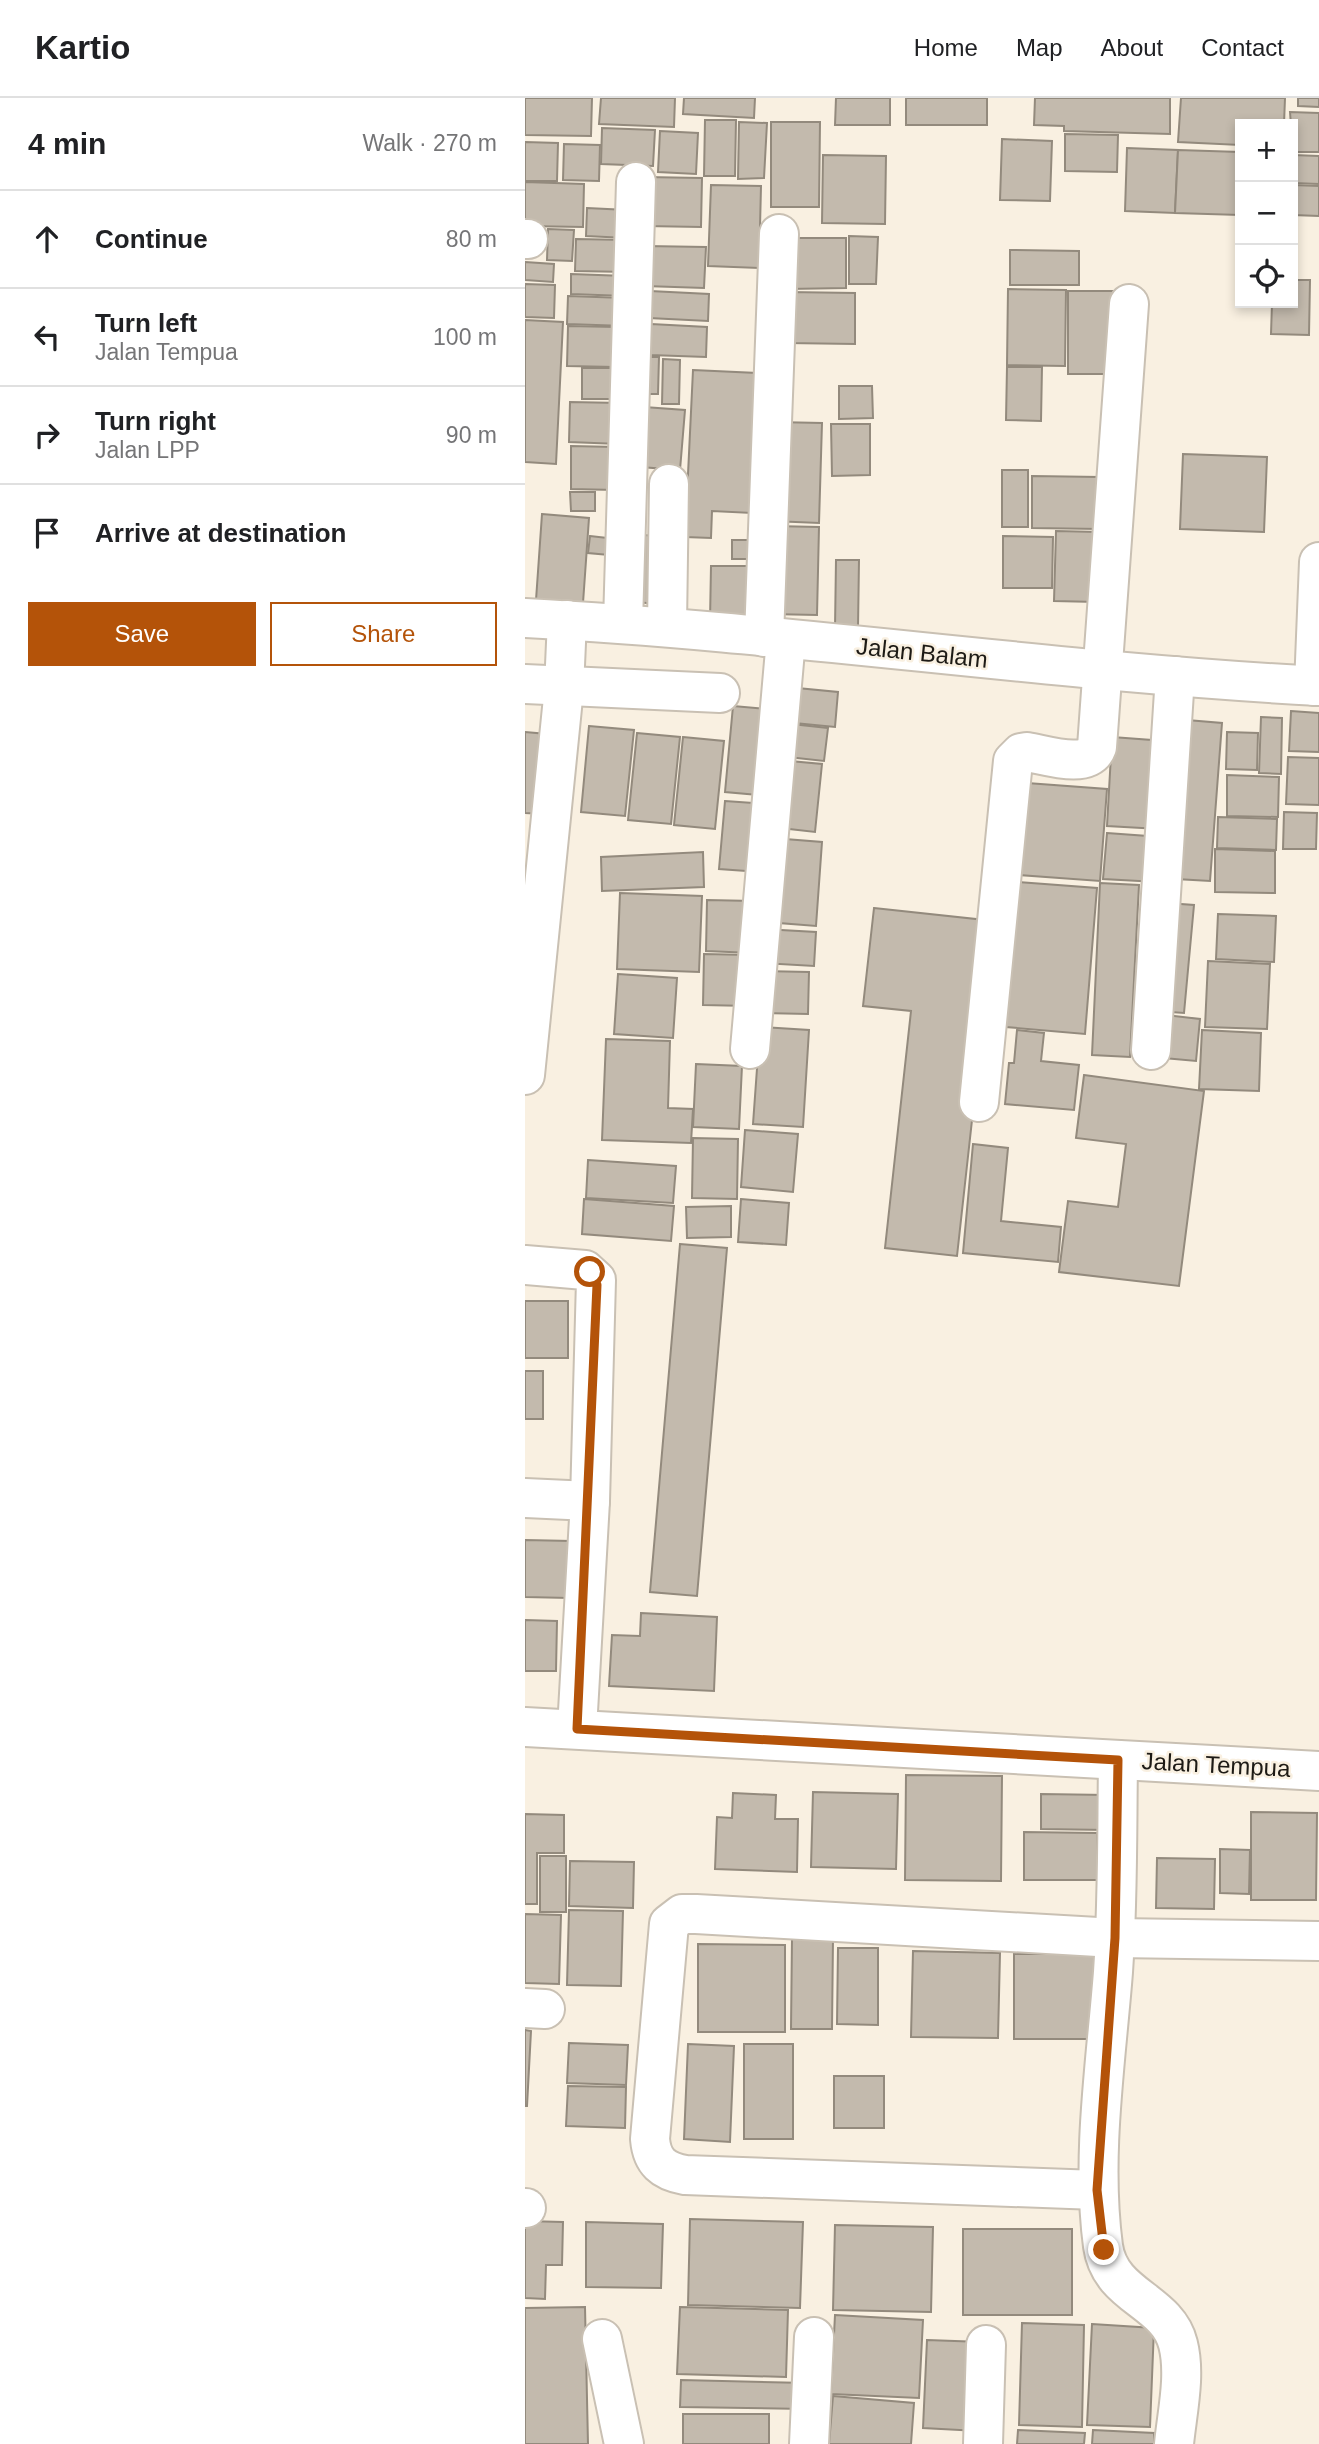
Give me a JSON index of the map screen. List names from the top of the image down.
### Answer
{
  "streets": {
    "street": ["Jalan Balam", "Jalan Tempua"]
  },
  "page": {
    "header": "Kartio",
    "nav": [
      "Home",
      "Map",
      "About",
      "Contact"
    ],
    "heading": ["4 min", "Walk · 270 m"],
    "map_buttons": ["+", "−"],
    "list": [
      ["Continue", "80 m"],
      ["Turn left", "Jalan Tempua", "100 m"],
      ["Turn right", "Jalan LPP", "90 m"],
      "Arrive at destination"
    ],
    "buttons": ["Save", "Share"]
  }
}
